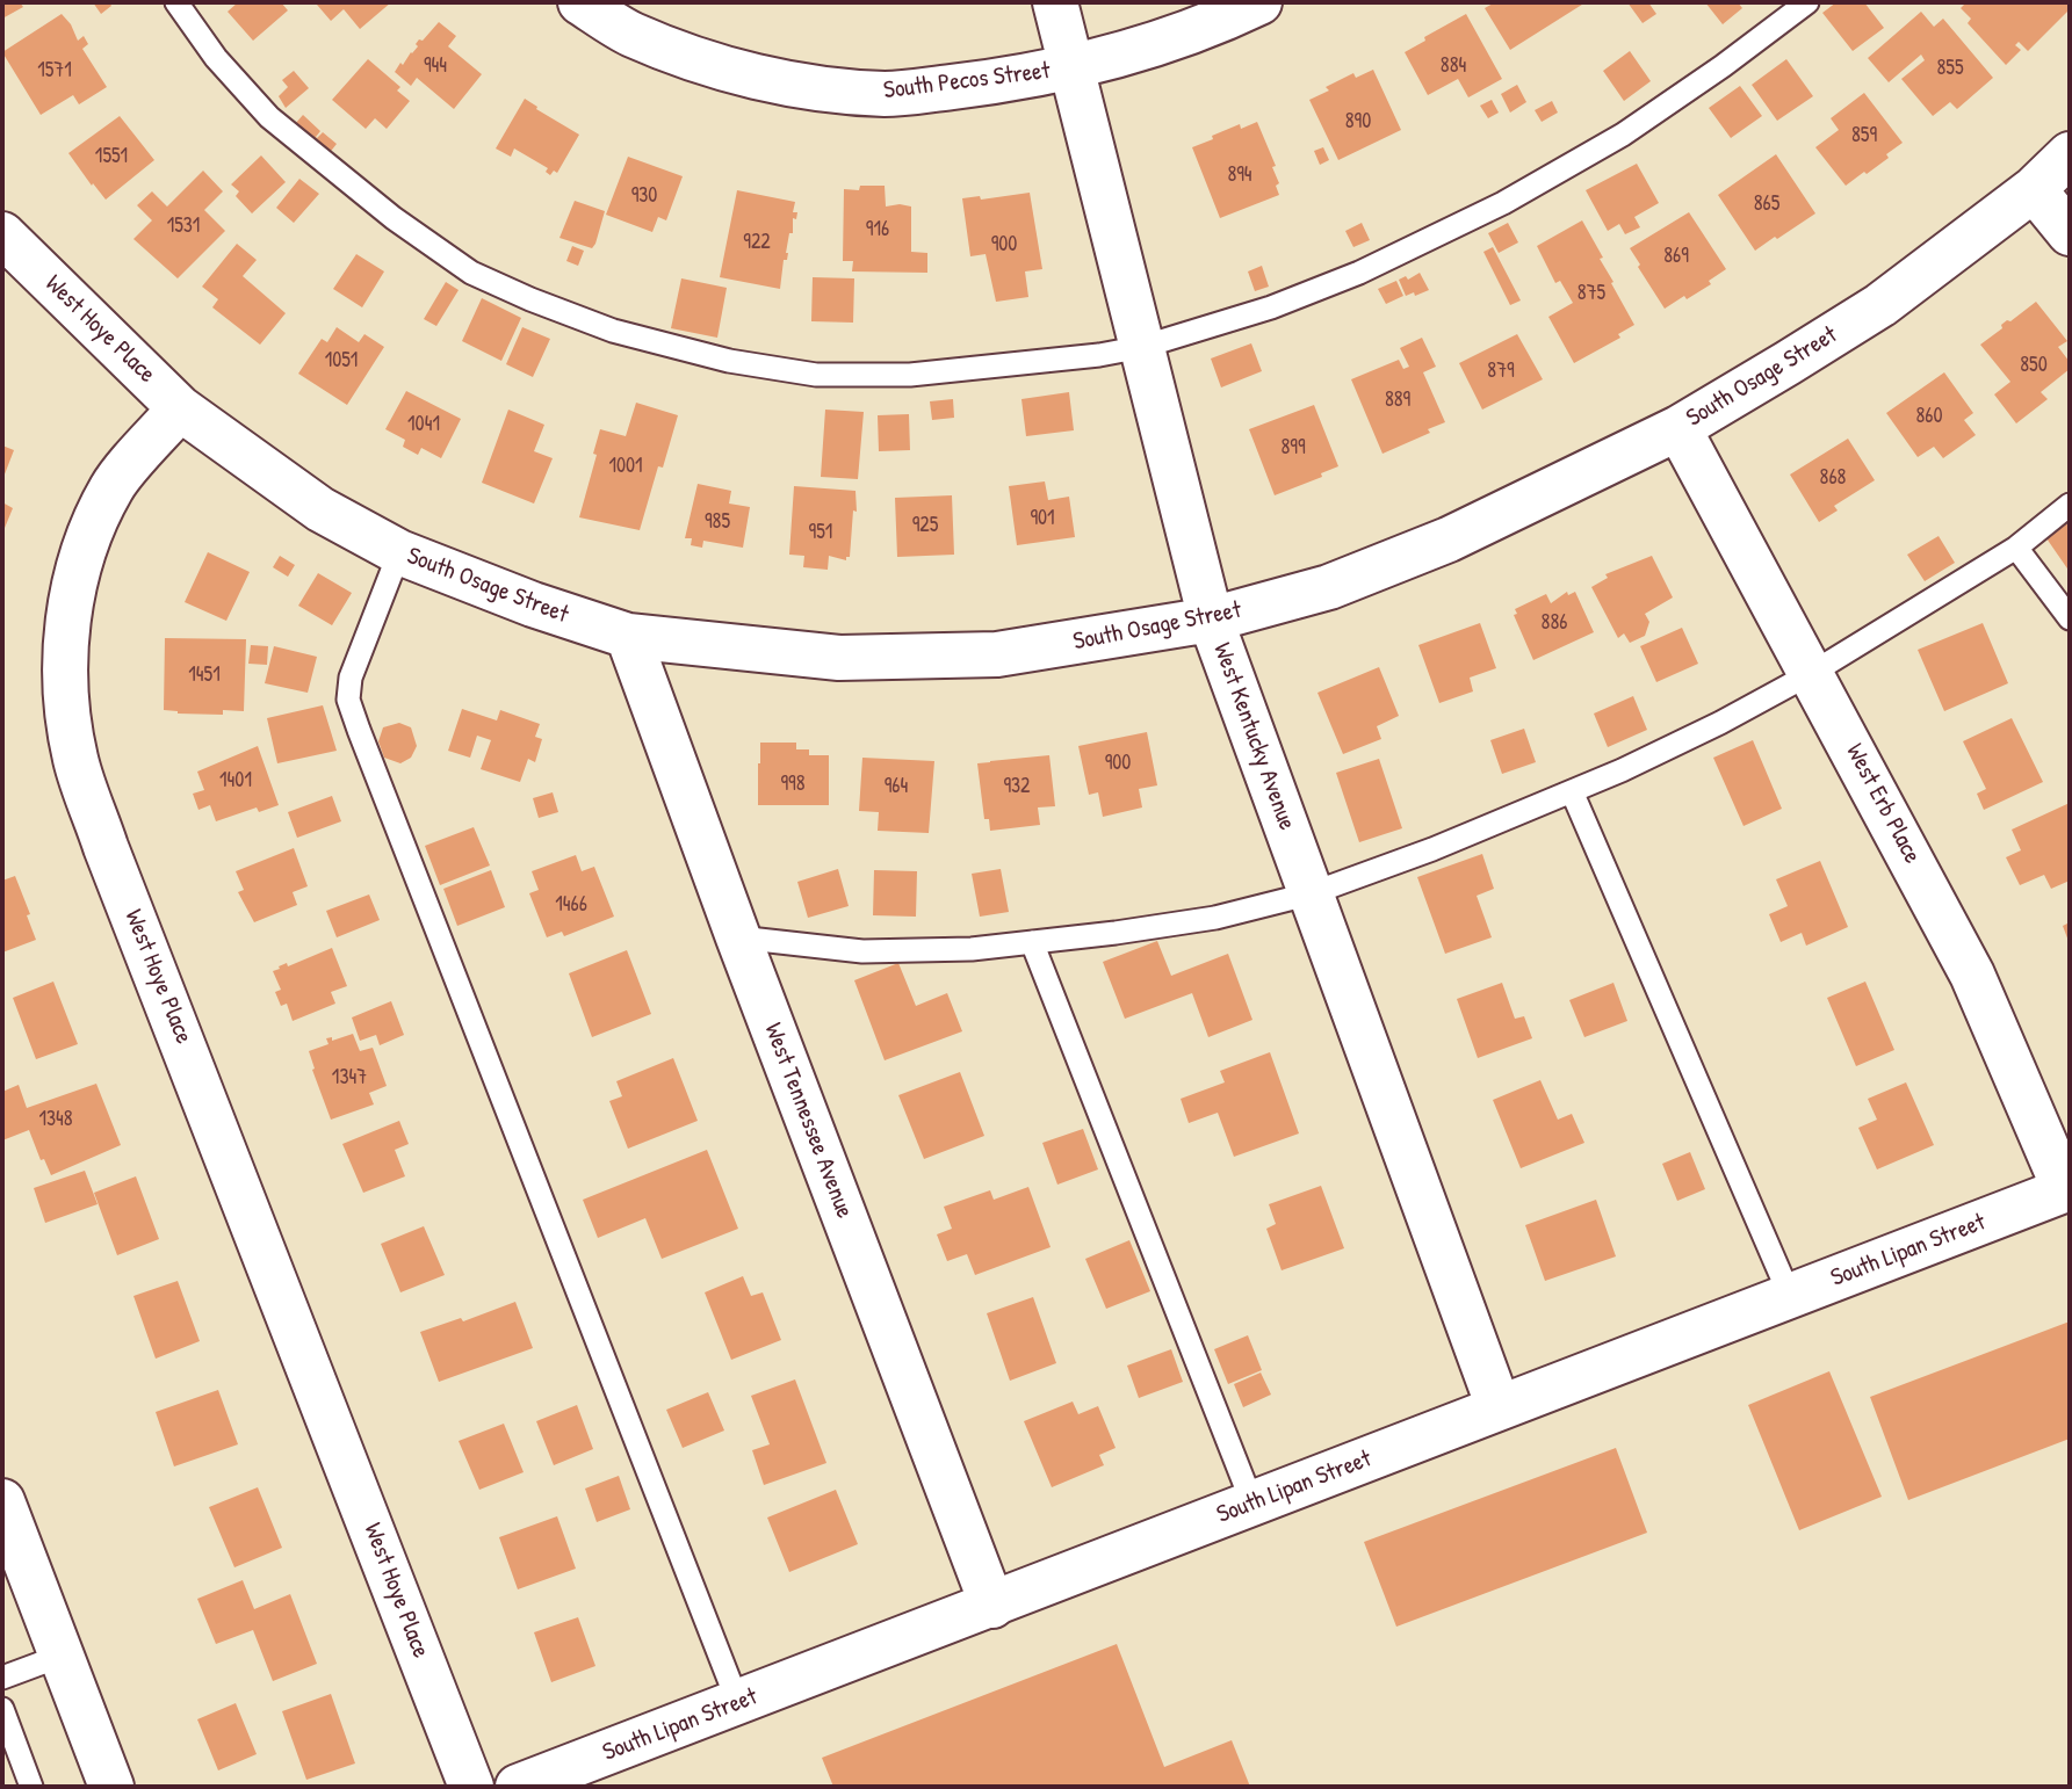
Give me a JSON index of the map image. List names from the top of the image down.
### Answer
{
  "streets": {
    "street": [
      "South Pecos Street",
      "West Hoye Place",
      "South Osage Street",
      "West Kentucky Avenue",
      "West Erb Place",
      "West Tennessee Avenue",
      "South Lipan Street"
    ]
  },
  "crossings": [
    ["South Pecos Street", "West Kentucky Avenue"],
    ["West Hoye Place", "South Osage Street"],
    ["South Osage Street", "West Kentucky Avenue"],
    ["South Osage Street", "West Erb Place"],
    ["South Osage Street", "West Tennessee Avenue"],
    ["West Kentucky Avenue", "South Lipan Street"],
    ["West Erb Place", "South Lipan Street"],
    ["West Tennessee Avenue", "South Lipan Street"]
  ],
  "house_numbers": [
    "944",
    "884",
    "855",
    "1571",
    "890",
    "859",
    "1551",
    "894",
    "930",
    "865",
    "1531",
    "916",
    "922",
    "900",
    "869",
    "875",
    "1051",
    "850",
    "879",
    "889",
    "860",
    "1041",
    "899",
    "1001",
    "868",
    "901",
    "985",
    "925",
    "951",
    "886",
    "1451",
    "900",
    "1401",
    "998",
    "964",
    "932",
    "1466",
    "1347",
    "1348"
  ]
}
